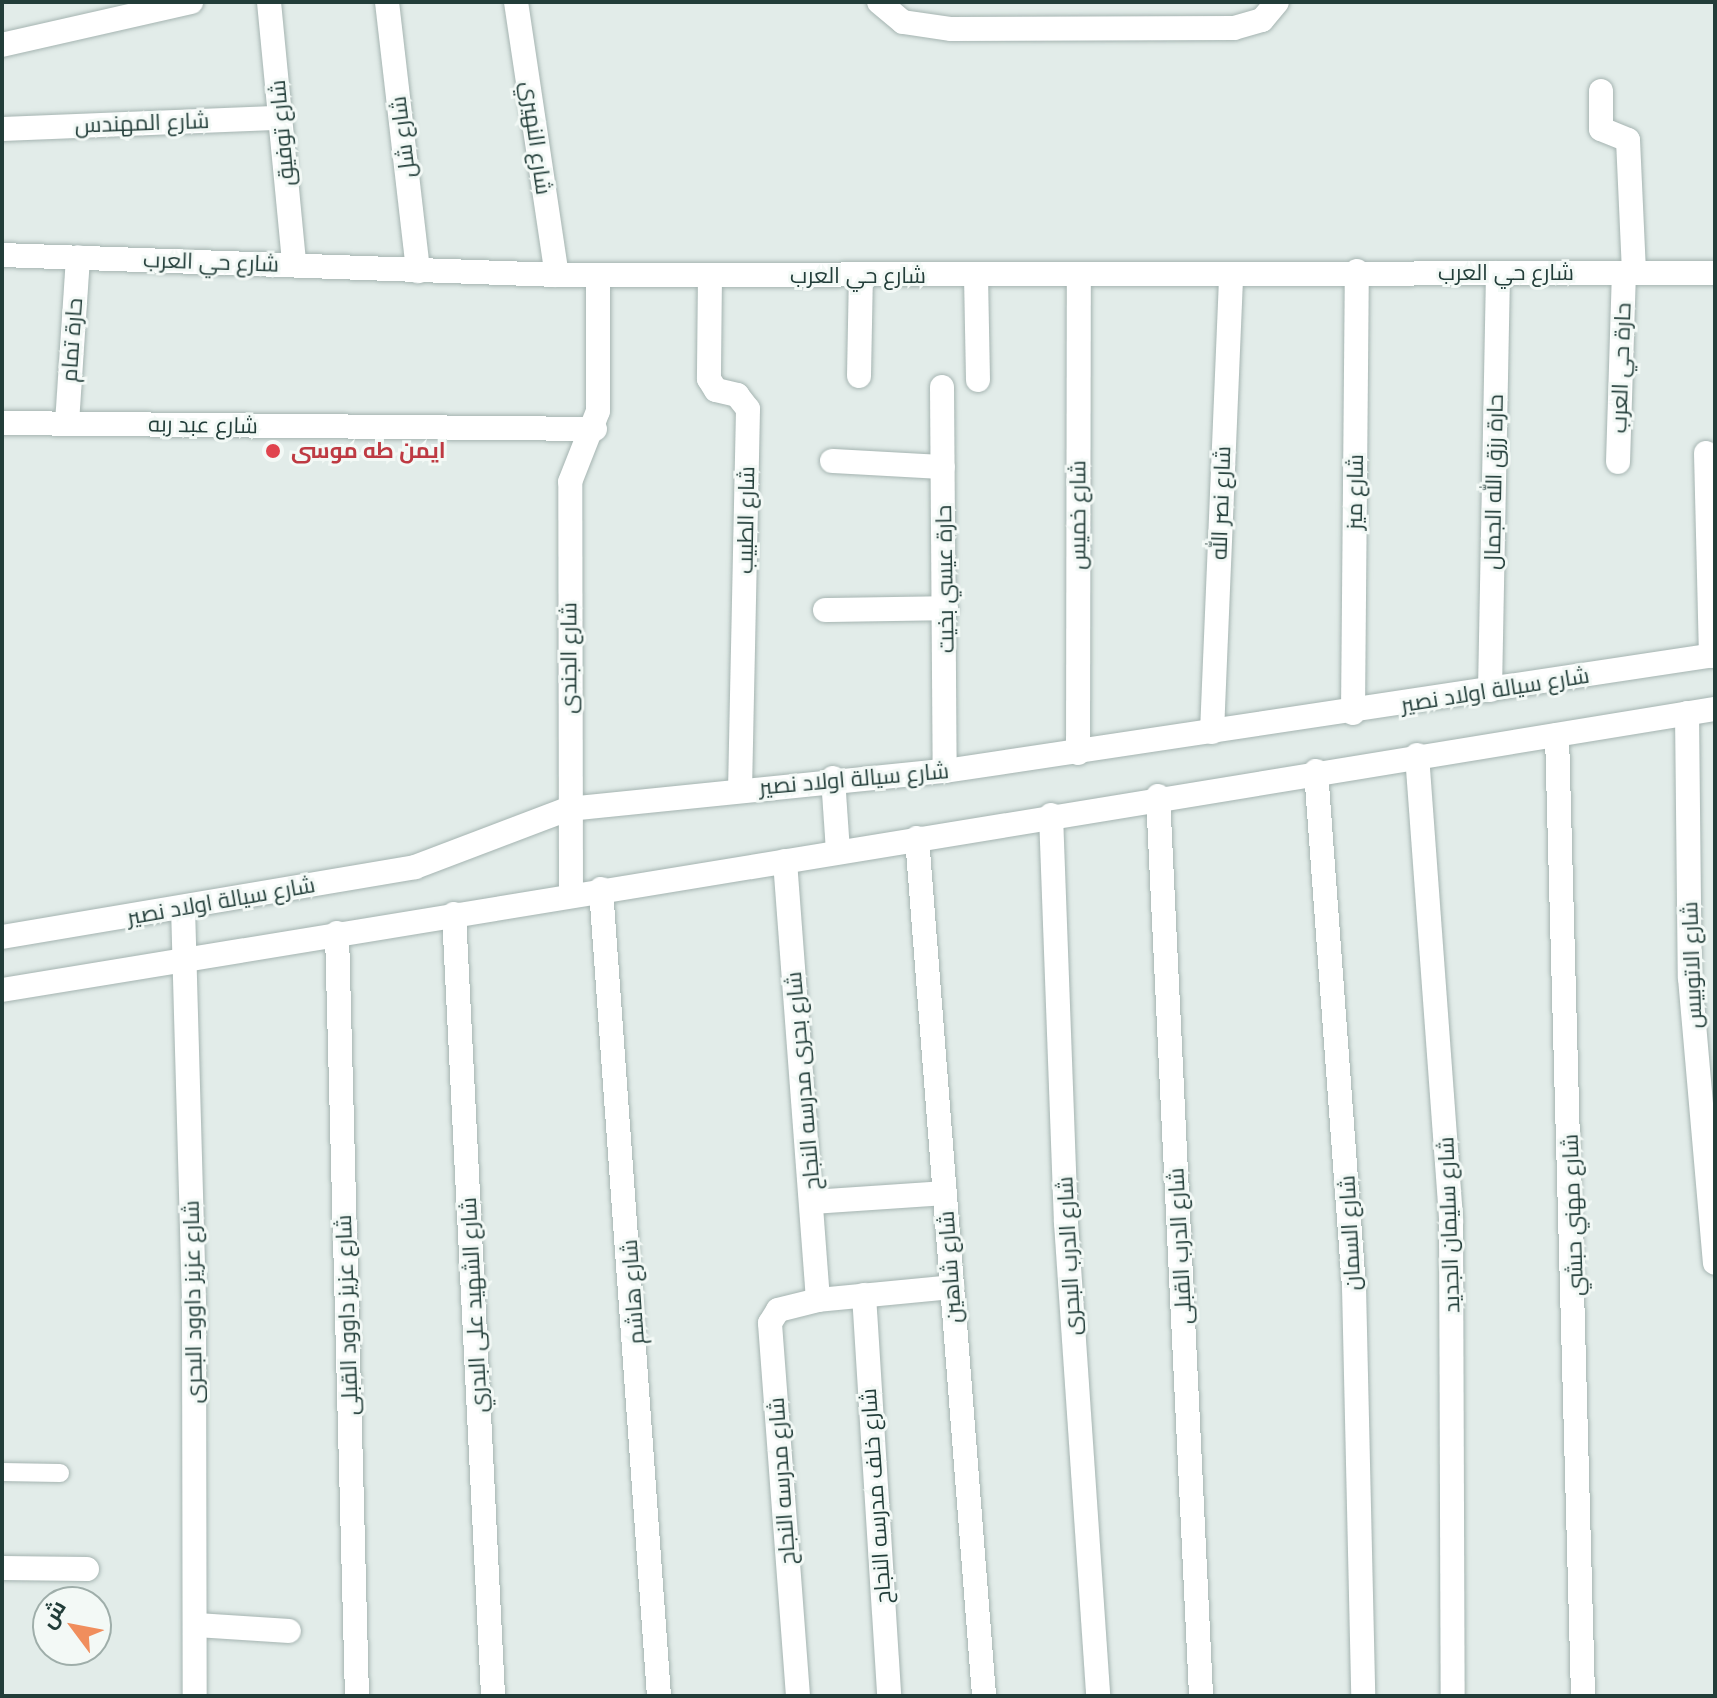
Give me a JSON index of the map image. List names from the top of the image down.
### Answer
{
  "streets": {
    "street": [
      "شارع المهندس",
      "شارع توفيق",
      "شارع شل",
      "شارع النهيري",
      "شارع حي العرب",
      "حارة تمام",
      "حارة حي العرب",
      "شارع عبد ربه",
      "حارة رزق الله الجمال",
      "شارع ميز",
      "شارع نصر الله",
      "شارع خميس",
      "شارع الطبيب",
      "حارة عيسي بخيت",
      "شارع الجندى",
      "شارع سيالة اولاد نصير",
      "شارع الاتوبيس",
      "شارع بحرى مدرسه النجاح",
      "شارع مهني حبشي",
      "شارع سليمان الجديد",
      "شارع السمان",
      "شارع الدرب القبلى",
      "شارع الدرب البحرى",
      "شارع شاهين",
      "شارع هاشم",
      "شارع عزيز داوود البحرى",
      "شارع الشهيد على البدري",
      "شارع عزيز داوود القبلى",
      "شارع مدرسه النجاح",
      "شارع خلف مدرسه النجاح"
    ]
  },
  "crossings": [
    ["شارع المهندس", "شارع توفيق"],
    ["شارع توفيق", "شارع حي العرب"],
    ["شارع شل", "شارع حي العرب"],
    ["شارع النهيري", "شارع حي العرب"],
    ["شارع حي العرب", "حارة تمام"],
    ["شارع حي العرب", "حارة حي العرب"],
    ["شارع حي العرب", "حارة رزق الله الجمال"],
    ["شارع حي العرب", "شارع ميز"],
    ["شارع حي العرب", "شارع نصر الله"],
    ["شارع حي العرب", "شارع خميس"],
    ["شارع حي العرب", "شارع الطبيب"],
    ["حارة تمام", "شارع عبد ربه"],
    ["شارع عبد ربه", "شارع الجندى"],
    ["حارة رزق الله الجمال", "شارع سيالة اولاد نصير"],
    ["شارع ميز", "شارع سيالة اولاد نصير"],
    ["شارع نصر الله", "شارع سيالة اولاد نصير"],
    ["شارع خميس", "شارع سيالة اولاد نصير"],
    ["شارع الطبيب", "شارع سيالة اولاد نصير"],
    ["حارة عيسي بخيت", "شارع سيالة اولاد نصير"],
    ["شارع الجندى", "شارع سيالة اولاد نصير"],
    ["شارع سيالة اولاد نصير", "شارع عزيز داوود البحرى"],
    ["شارع بحرى مدرسه النجاح", "شارع مدرسه النجاح"]
  ],
  "places": ["ايمن طه موسى"],
  "north": "top left"
}
